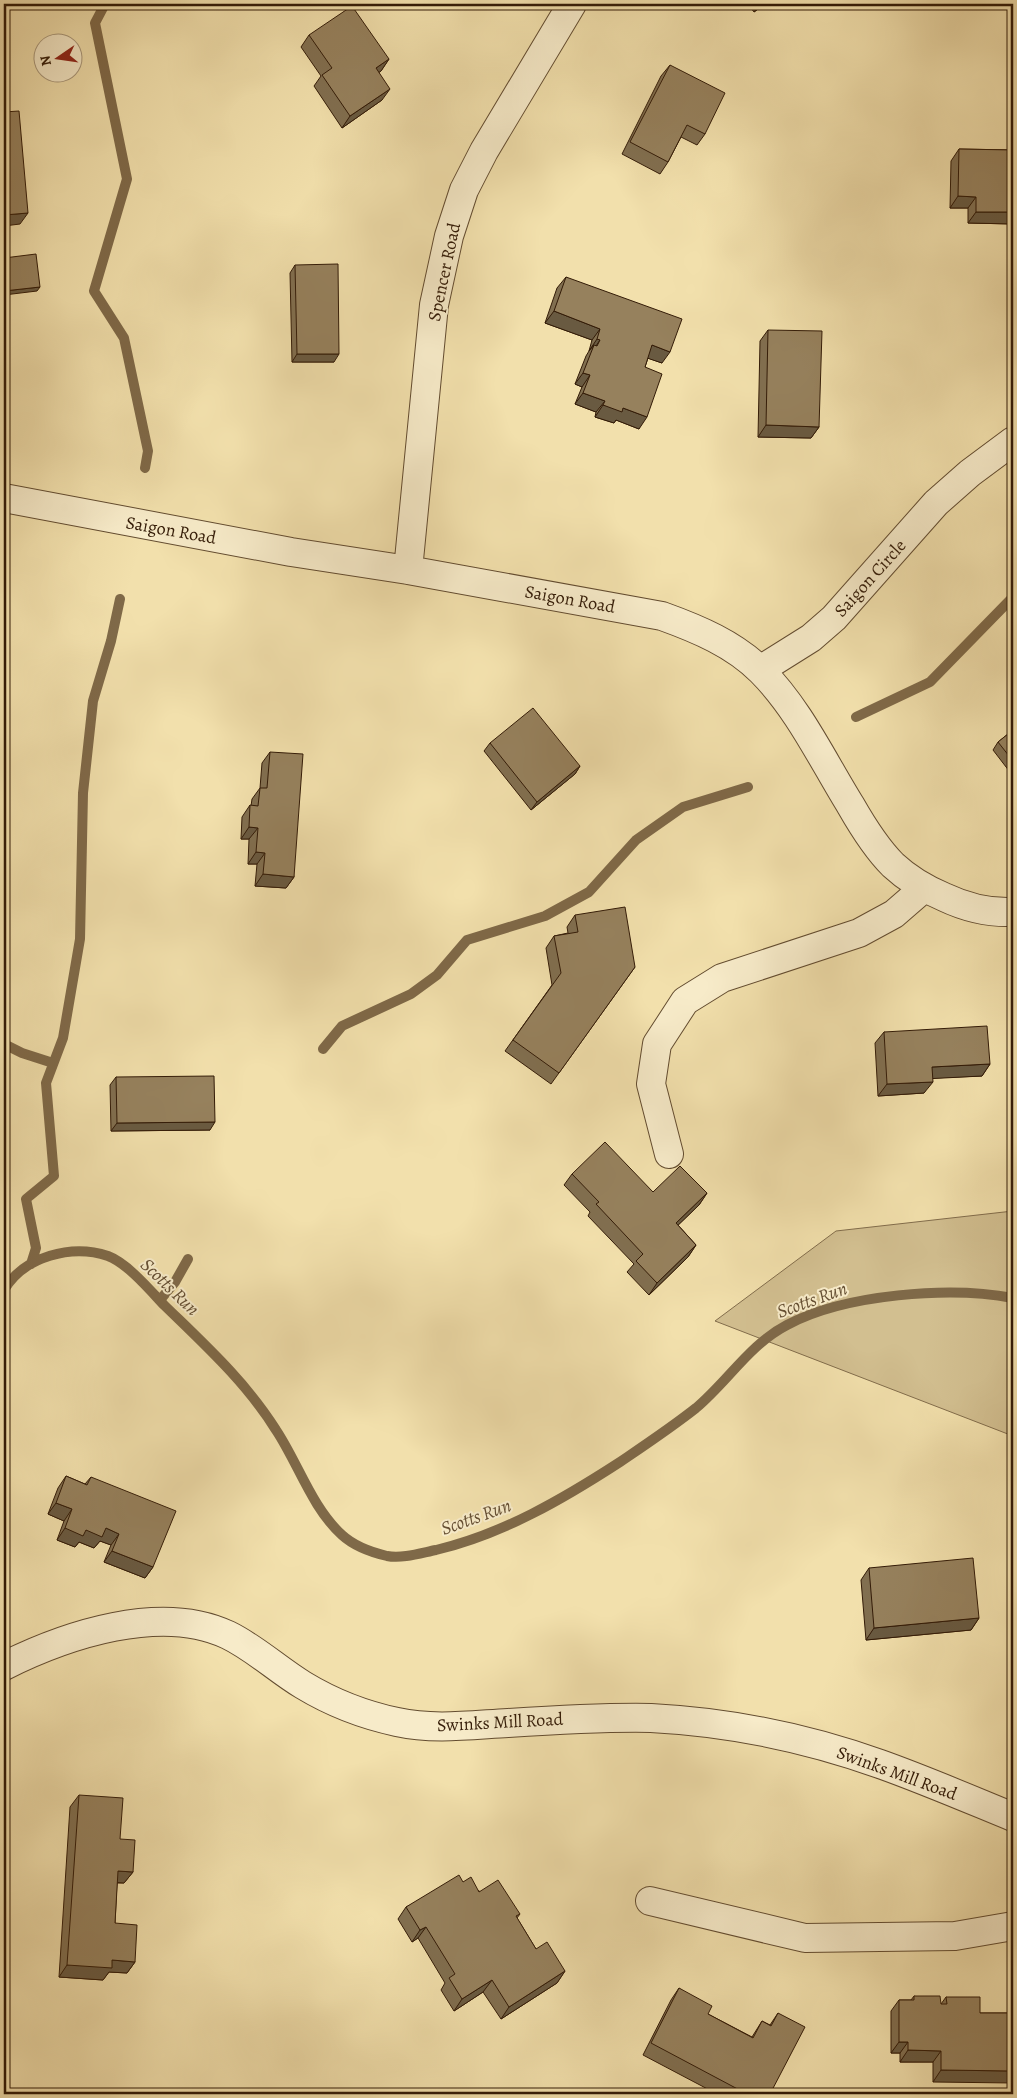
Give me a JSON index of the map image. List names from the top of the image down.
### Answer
{
  "streets": {
    "street": [
      "Spencer Road",
      "Saigon Road",
      "Saigon Circle",
      "Swinks Mill Road"
    ]
  },
  "crossings": [
    ["Spencer Road", "Saigon Road"],
    ["Saigon Road", "Saigon Circle"]
  ],
  "water": ["Scotts Run"],
  "north": "left"
}
